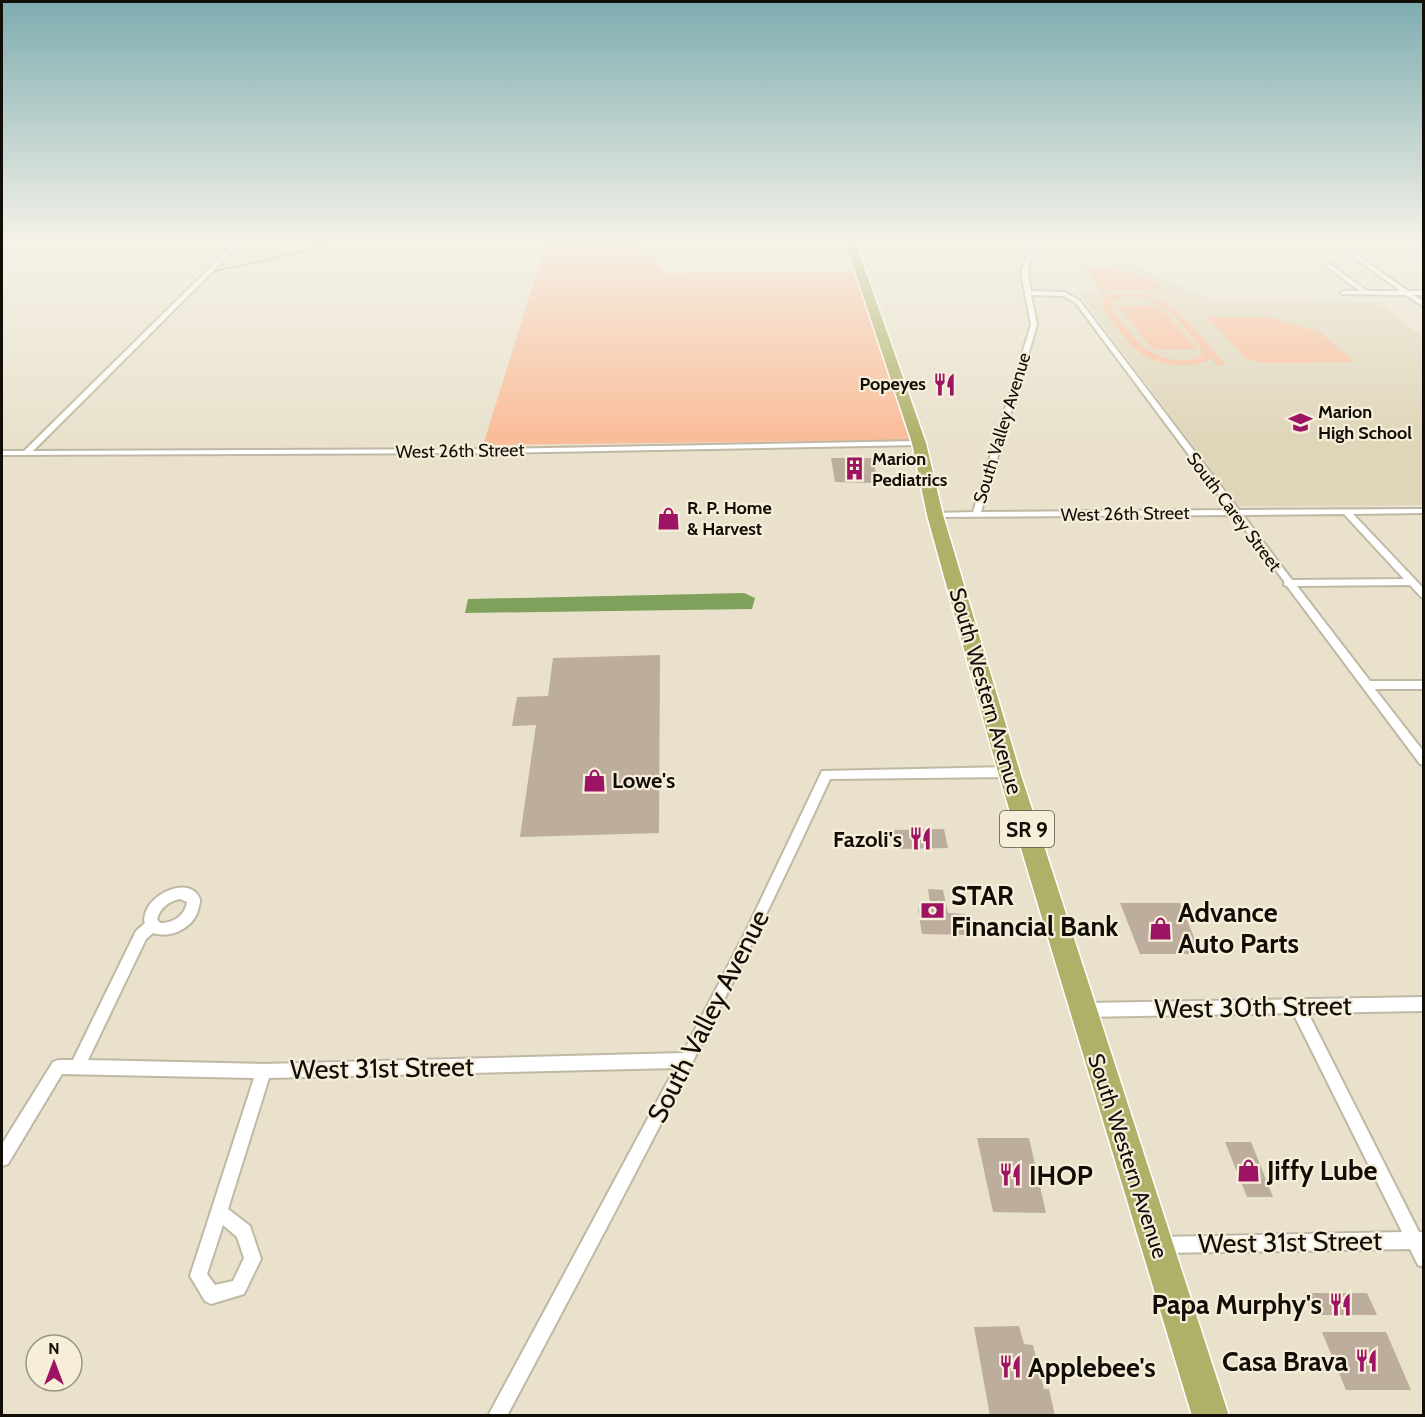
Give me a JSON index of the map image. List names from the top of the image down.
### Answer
{
  "streets": {
    "highway": ["South Western Avenue", "SR 9"],
    "street": [
      "South Valley Avenue",
      "West 26th Street",
      "South Carey Street",
      "West 30th Street",
      "West 31st Street"
    ]
  },
  "crossings": [
    ["South Valley Avenue", "West 26th Street"],
    ["South Valley Avenue", "South Western Avenue"],
    ["South Valley Avenue", "West 31st Street"],
    ["West 26th Street", "South Carey Street"],
    ["West 26th Street", "South Western Avenue"],
    ["South Western Avenue", "West 30th Street"],
    ["South Western Avenue", "West 31st Street"]
  ],
  "places": {
    "restaurant": [
      "Popeyes",
      "Fazoli's",
      "IHOP",
      "Papa Murphy's",
      "Casa Brava",
      "Applebee's"
    ],
    "school or university": ["Marion High School"],
    "building": ["Marion Pediatrics"],
    "shop": [
      "R. P. Home & Harvest",
      "Lowe's",
      "Advance Auto Parts",
      "Jiffy Lube"
    ],
    "bank": ["STAR Financial Bank"]
  },
  "north": "top"
}
